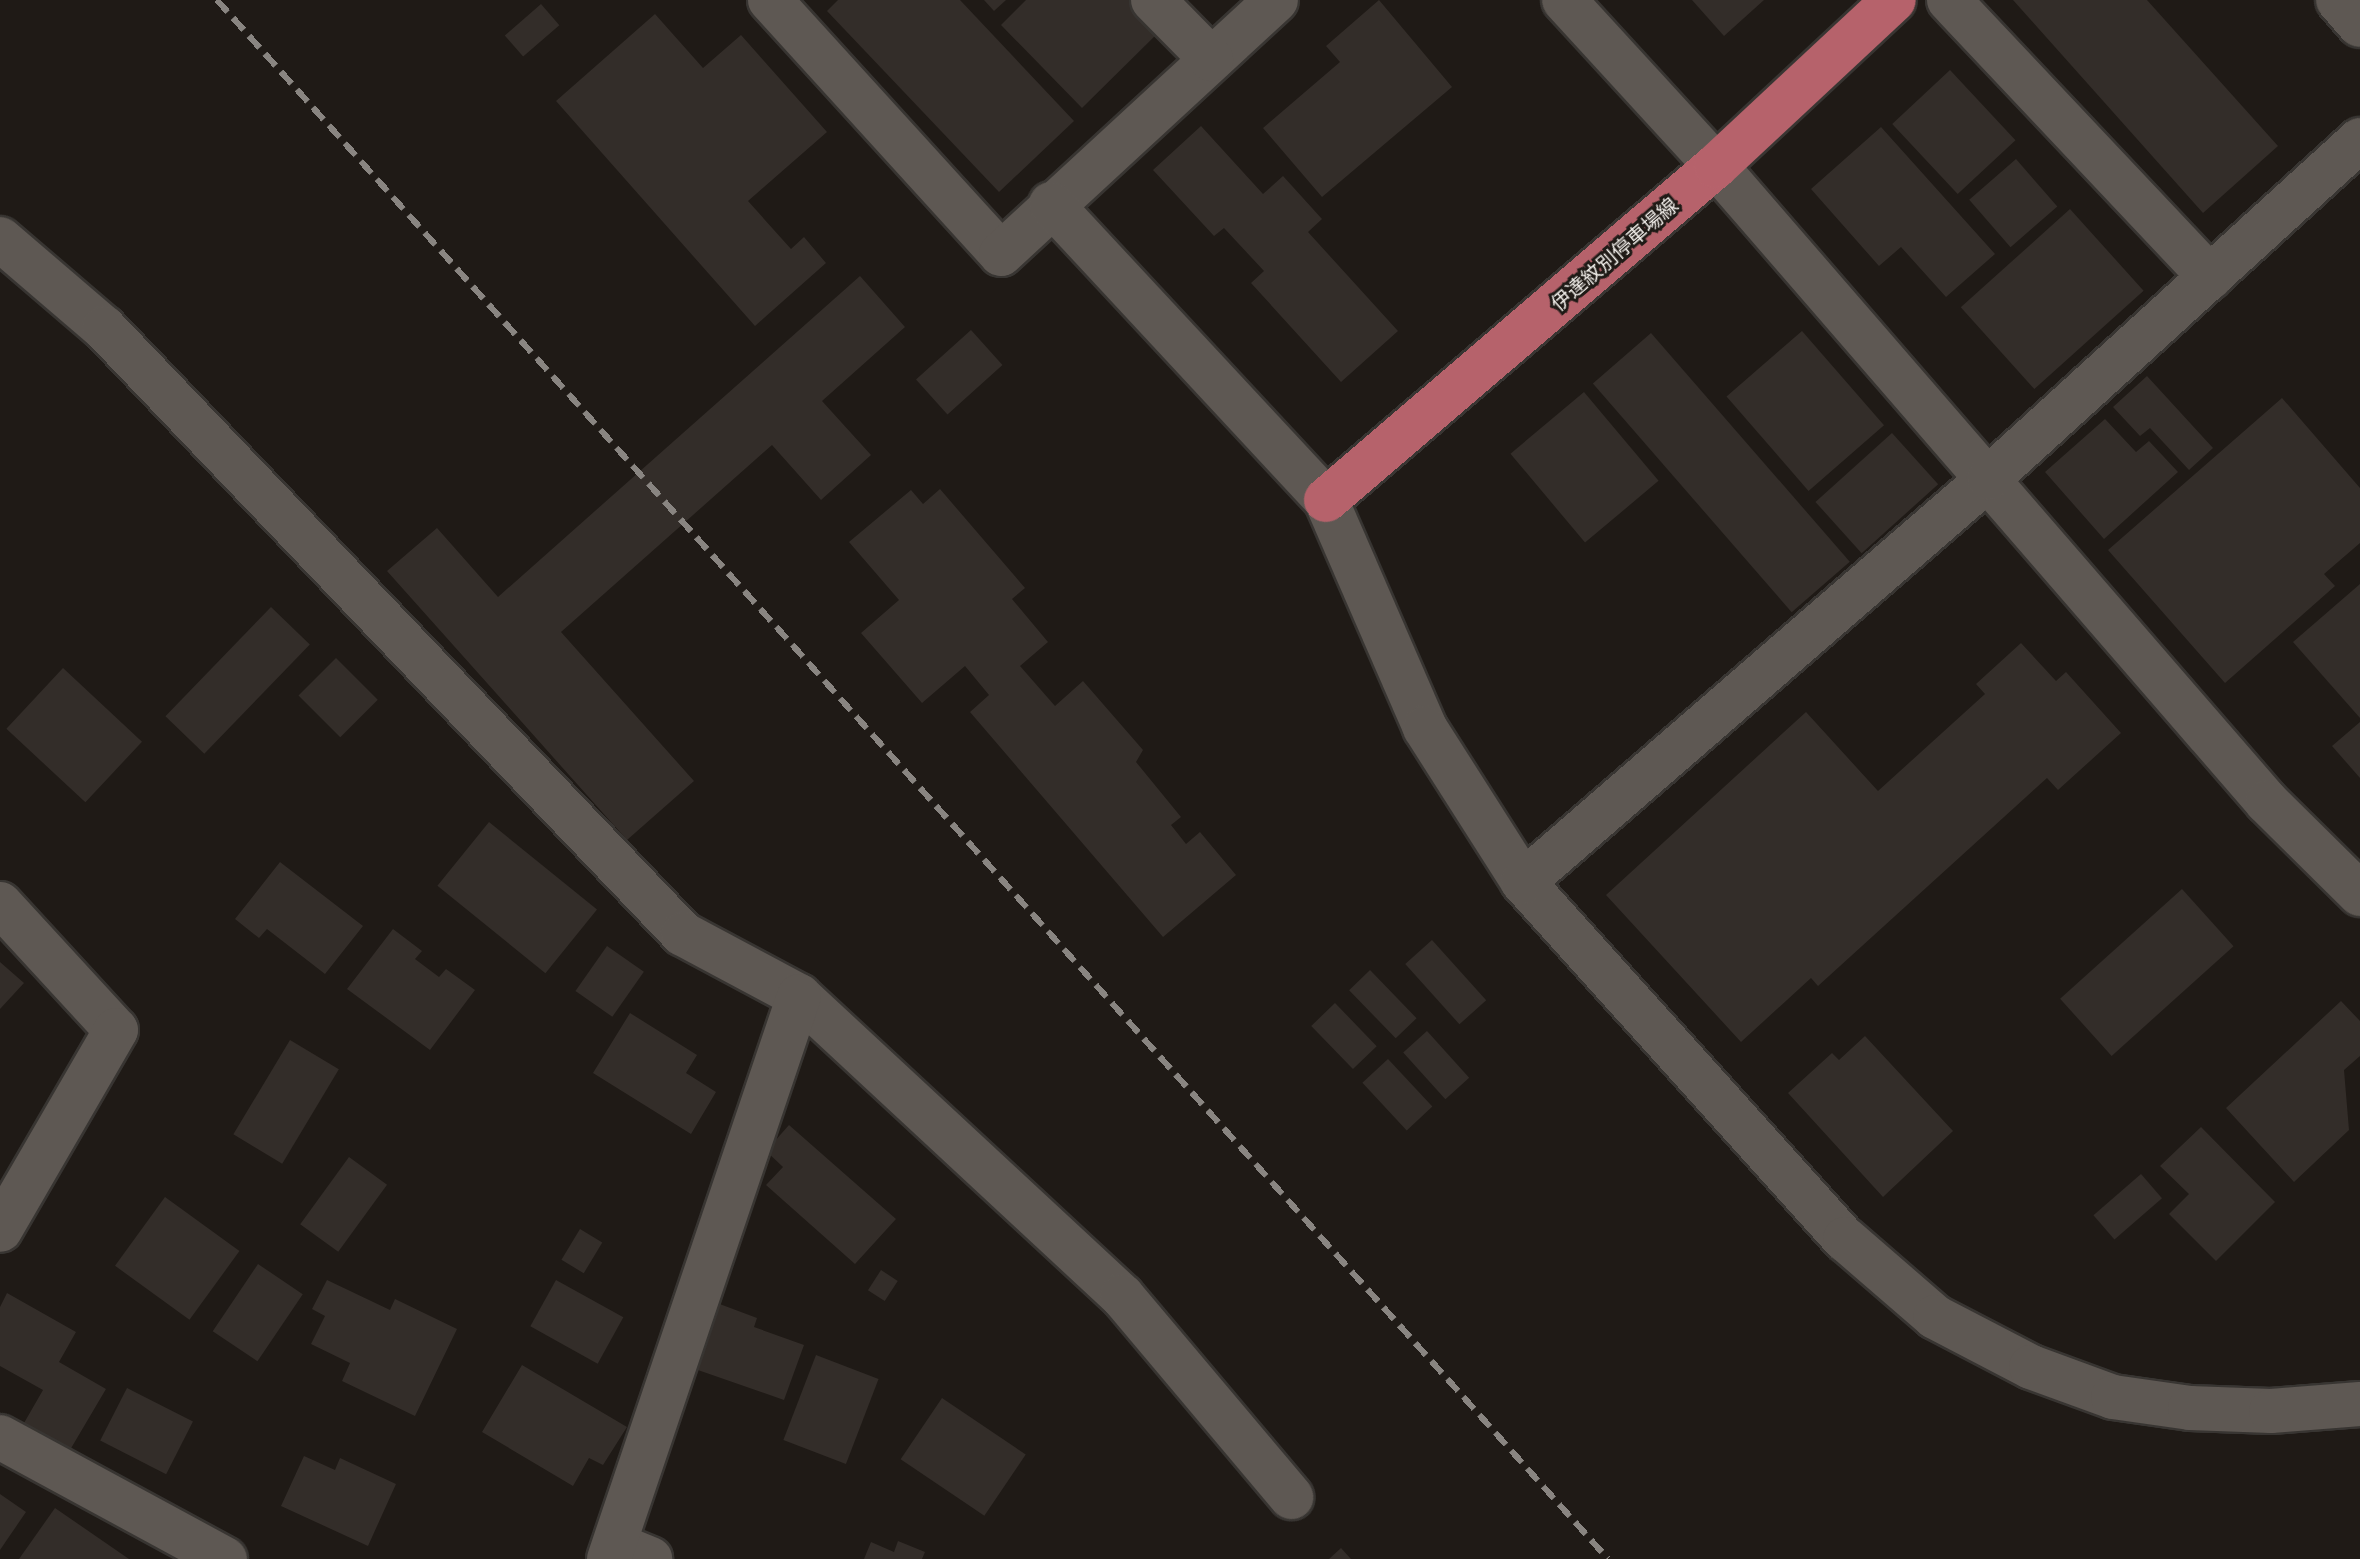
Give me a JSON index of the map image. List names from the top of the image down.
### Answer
{
  "streets": {
    "main road": ["伊達紋別停車場線"]
  }
}
